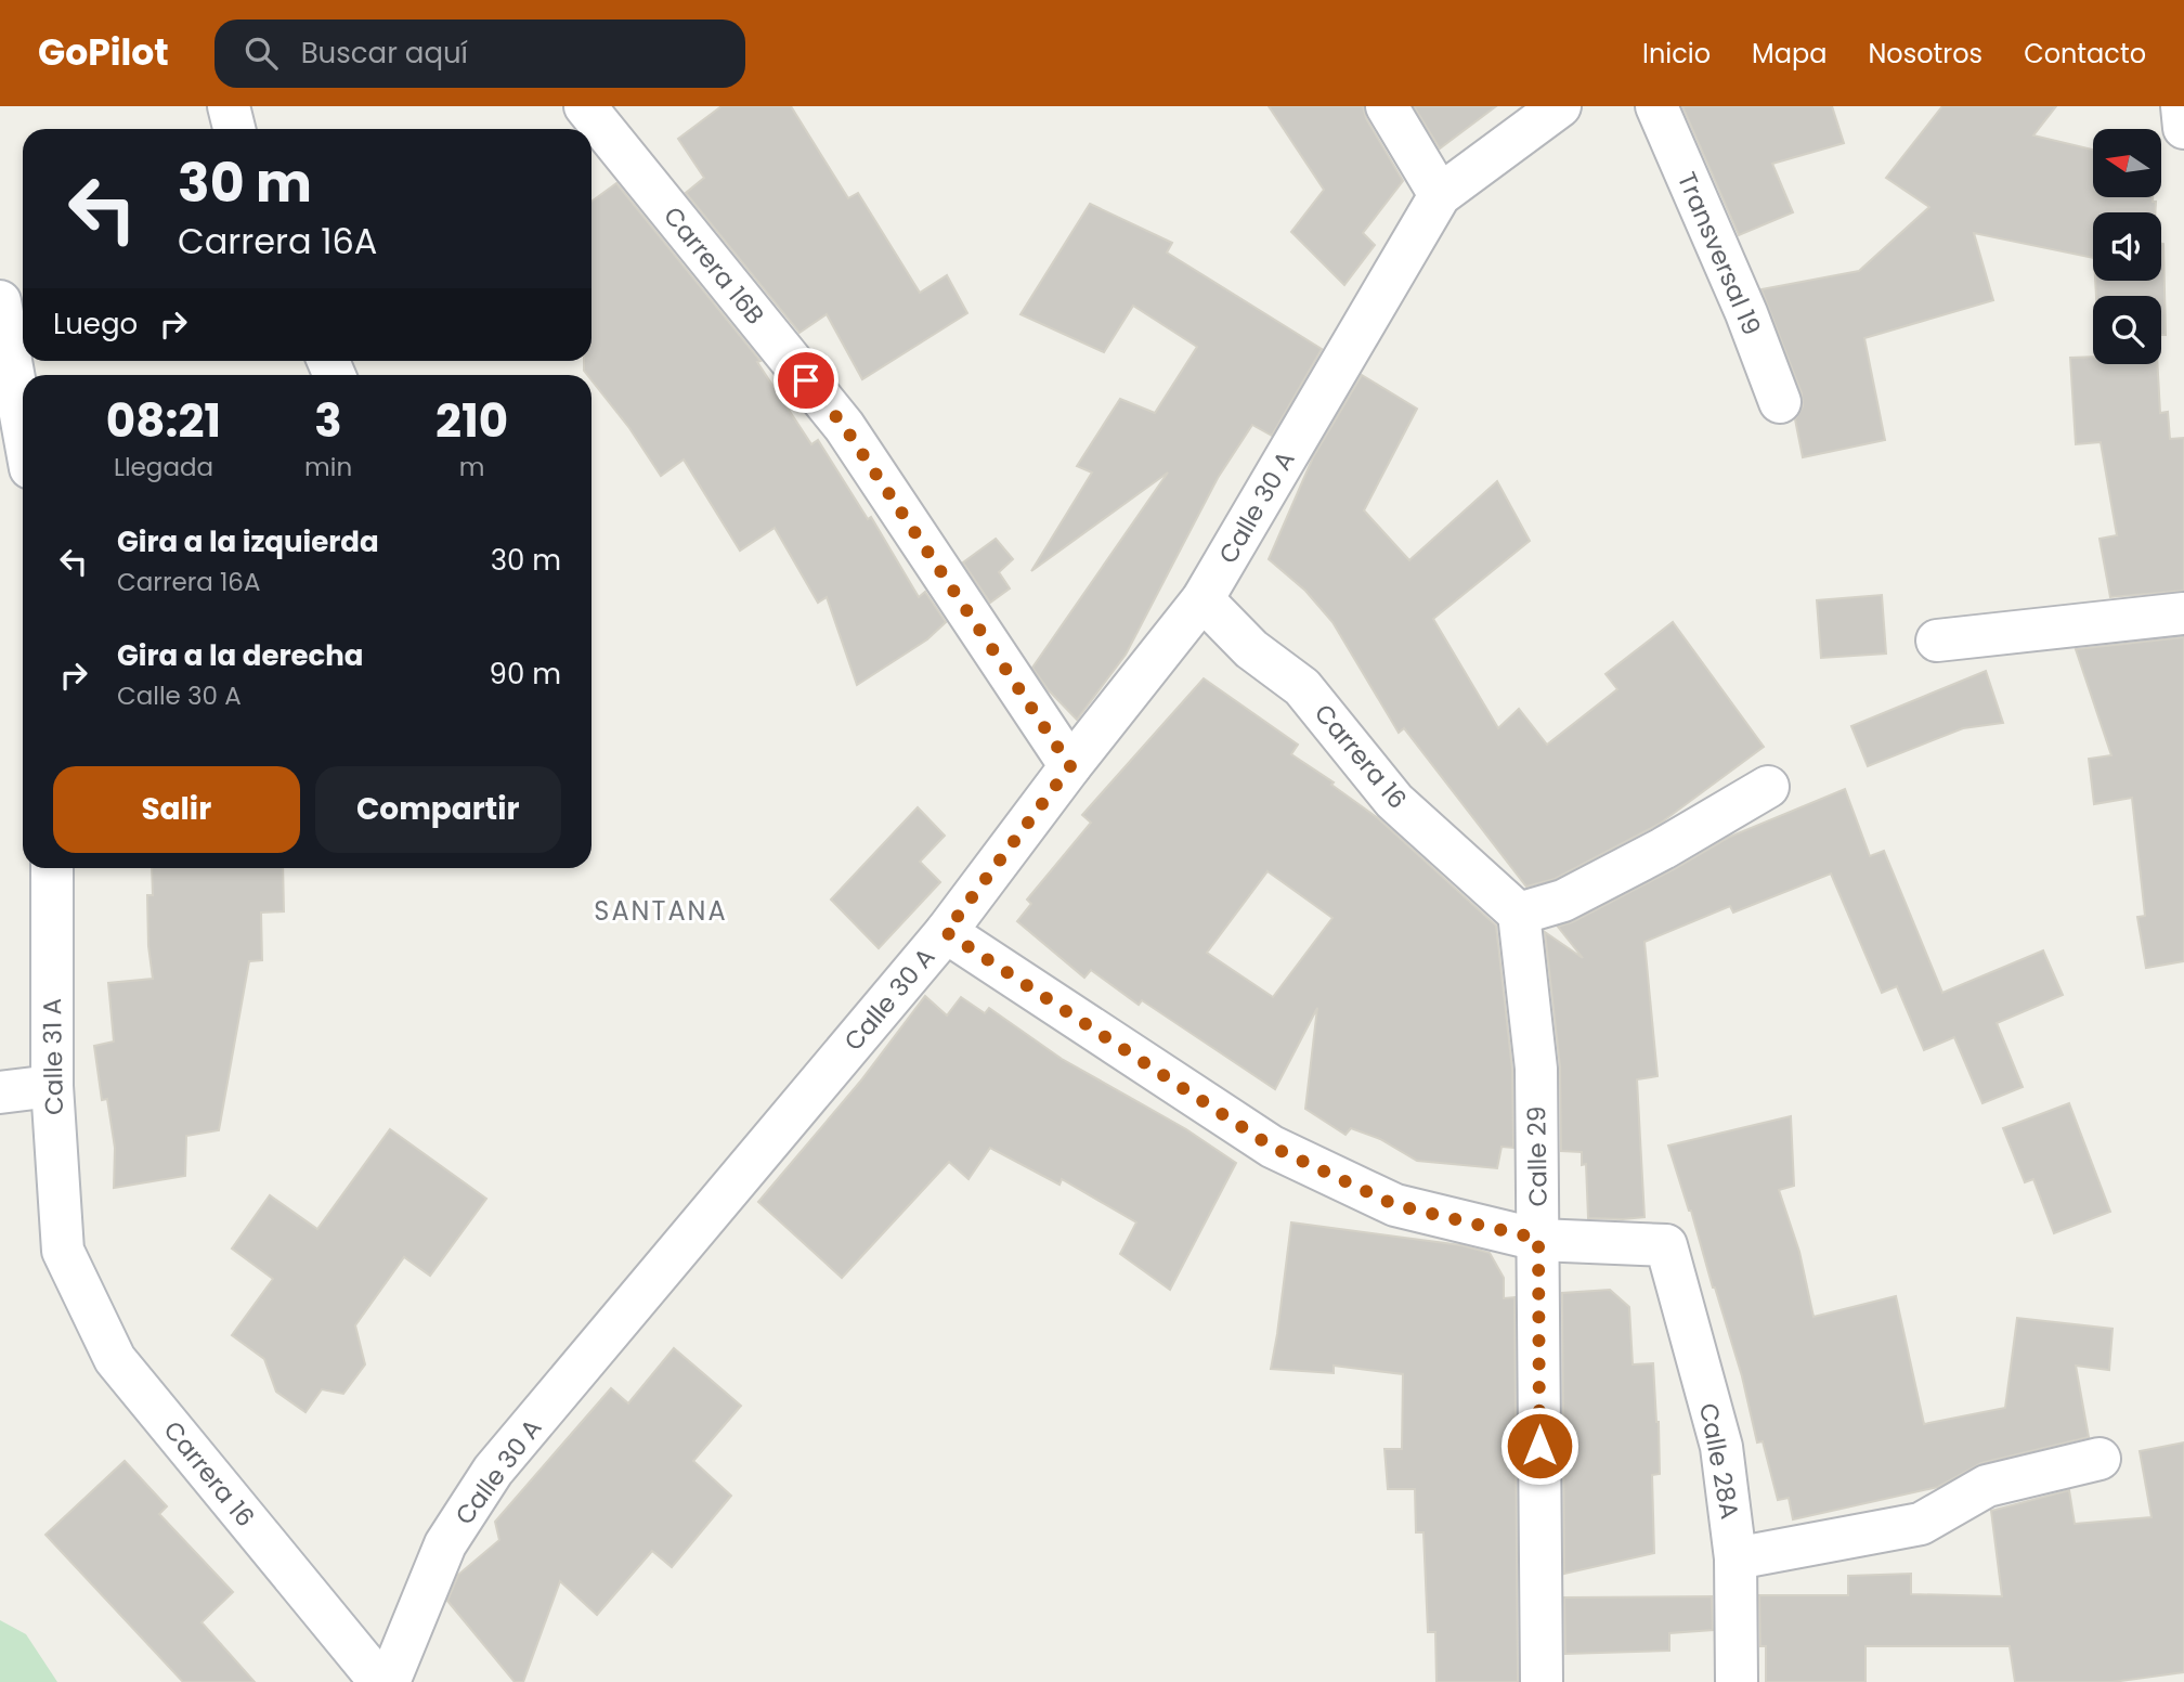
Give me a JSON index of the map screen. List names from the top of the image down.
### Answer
{
  "streets": {
    "street": [
      "Transversal 19",
      "Carrera 16B",
      "Calle 30 A",
      "Carrera 16",
      "Calle 31 A",
      "Calle 29",
      "Calle 28A"
    ]
  },
  "crossings": [
    ["Carrera 16B", "Calle 30 A"],
    ["Calle 30 A", "Carrera 16"],
    ["Carrera 16", "Calle 31 A"],
    ["Carrera 16", "Calle 29"],
    ["Calle 29", "Calle 28A"]
  ],
  "districts": ["SANTANA"],
  "north": "left",
  "page": {
    "header": "GoPilot",
    "search": "Buscar aquí",
    "nav": [
      "Inicio",
      "Mapa",
      "Nosotros",
      "Contacto"
    ],
    "turn": ["30 m", "Carrera 16A"],
    "then": "Luego",
    "eta": [
      "08:21",
      "Llegada",
      "3",
      "min",
      "210",
      "m"
    ],
    "list": [
      {
        "name": "Gira a la izquierda",
        "note": "Carrera 16A",
        "value": "30 m"
      },
      {
        "name": "Gira a la derecha",
        "note": "Calle 30 A",
        "value": "90 m"
      }
    ],
    "buttons": ["Salir", "Compartir"]
  }
}
